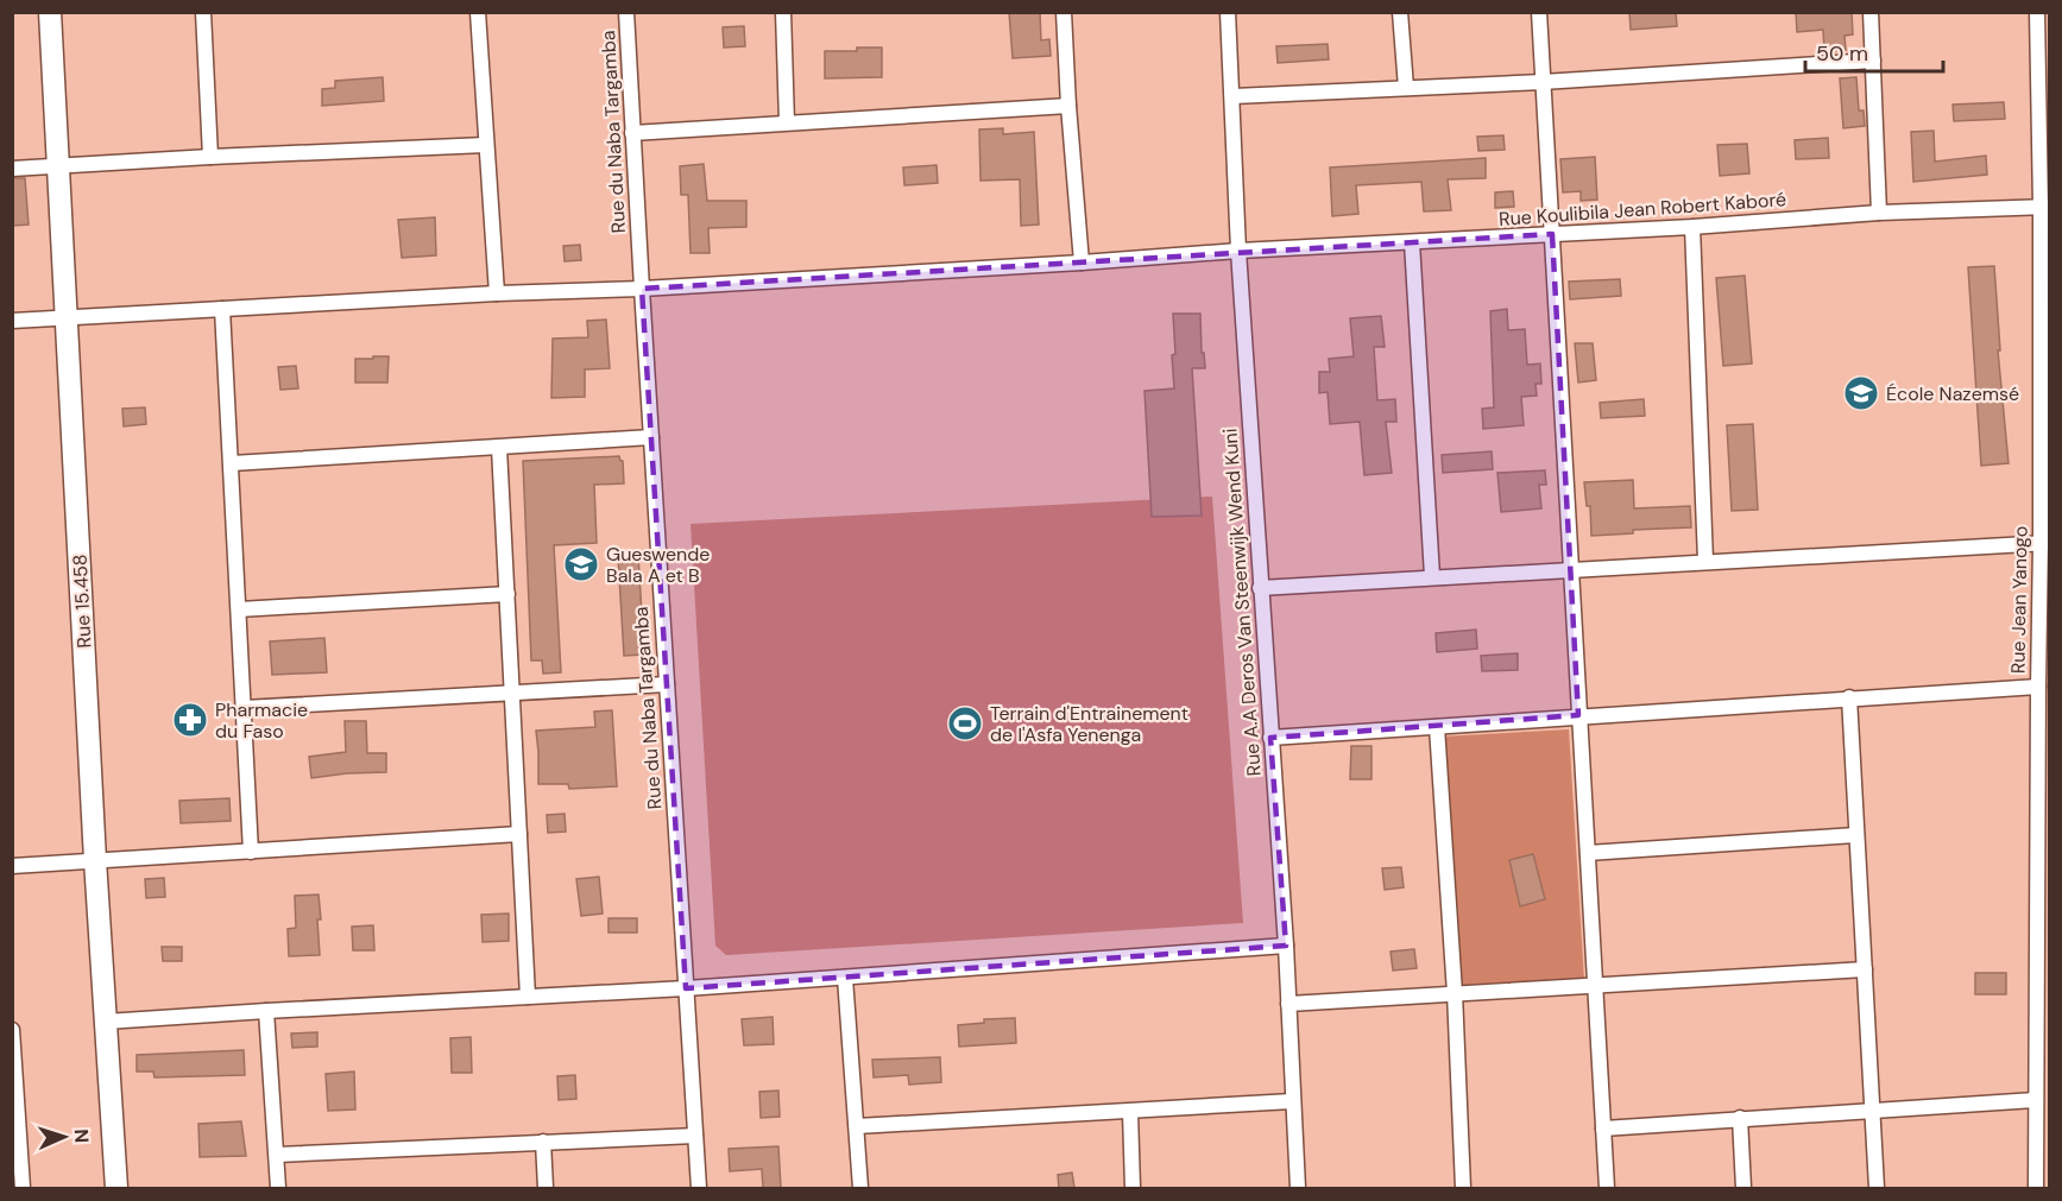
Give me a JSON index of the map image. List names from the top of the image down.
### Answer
{
  "streets": {
    "main road": ["Rue 15.458"],
    "street": [
      "Rue du Naba Targamba",
      "Rue Koulibila Jean Robert Kaboré",
      "Rue Jean Yanogo",
      "Rue A.A Deros Van Steenwijk Wend Kuni"
    ]
  },
  "crossings": [
    ["Rue du Naba Targamba", "Rue Koulibila Jean Robert Kaboré"],
    ["Rue Koulibila Jean Robert Kaboré", "Rue Jean Yanogo"],
    ["Rue Koulibila Jean Robert Kaboré", "Rue 15.458"],
    ["Rue Koulibila Jean Robert Kaboré", "Rue A.A Deros Van Steenwijk Wend Kuni"]
  ],
  "places": {
    "school or university": ["École Nazemsé", "Gueswende Bala A et B"],
    "pharmacy": ["Pharmacie du Faso"],
    "sports": ["Terrain d'Entrainement de l'Asfa Yenenga"]
  },
  "scale_bar": "50 m",
  "north": "right"
}
